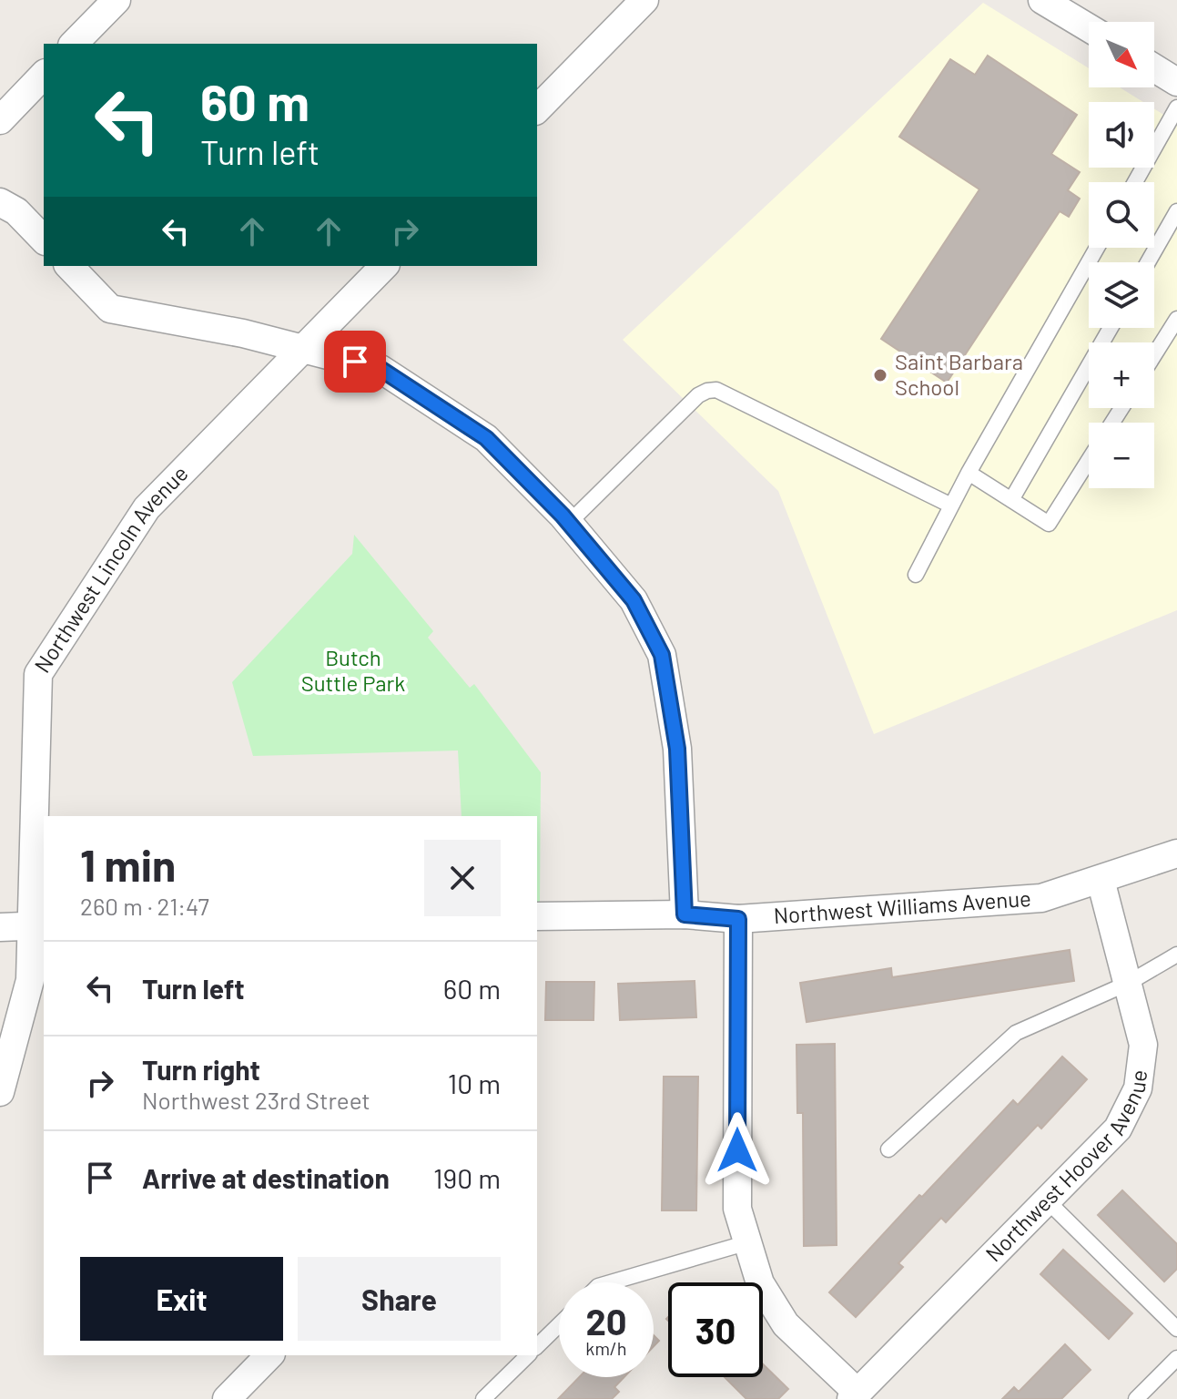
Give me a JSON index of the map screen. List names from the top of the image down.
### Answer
{
  "streets": {
    "street": ["Northwest Lincoln Avenue", "Northwest Williams Avenue", "Northwest Hoover Avenue"]
  },
  "crossings": [
    ["Northwest Williams Avenue", "Northwest Hoover Avenue"]
  ],
  "parks": ["Butch Suttle Park"],
  "places": ["Saint Barbara School"],
  "north": "bottom right",
  "page": {
    "map_buttons": ["+", "−"],
    "turn": ["60 m", "Turn left"],
    "heading": ["1 min", "260 m · 21:47"],
    "list": [
      {
        "name": "Turn left",
        "value": "60 m"
      },
      {
        "name": "Turn right",
        "note": "Northwest 23rd Street",
        "value": "10 m"
      },
      {
        "name": "Arrive at destination",
        "value": "190 m"
      }
    ],
    "buttons": ["Exit", "Share"],
    "speed": "20 km/h",
    "limit": "30"
  }
}
